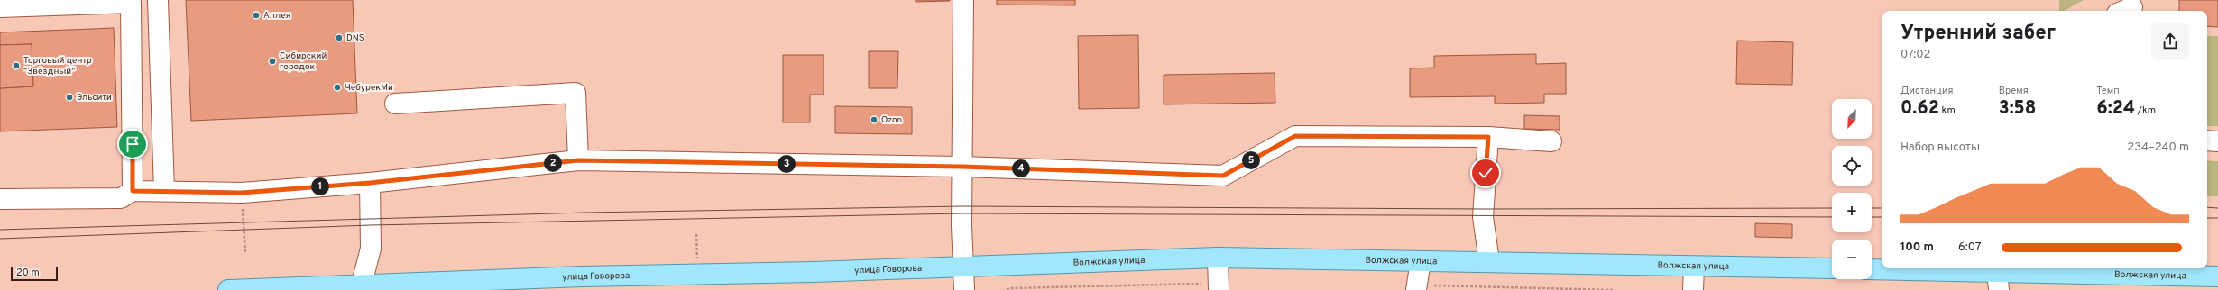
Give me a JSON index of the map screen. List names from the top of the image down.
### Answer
{
  "streets": {
    "main road": ["Волжская улица", "улица Говорова"]
  },
  "crossings": [
    ["Волжская улица", "улица Говорова"]
  ],
  "places": [
    "Аллея",
    "DNS",
    "Сибирский городок",
    "Торговый центр \"Звёздный\"",
    "ЧебурекМи",
    "Эльсити",
    "Ozon"
  ],
  "scale_bar": "20 m",
  "north": "bottom left",
  "page": {
    "heading": ["Утренний забег", "07:02"],
    "stats": [
      ["Дистанция", "0.62 km"],
      ["Время", "3:58"],
      ["Темп", "6:24 /km"]
    ],
    "map_buttons": ["+", "−"],
    "chart": ["Набор высоты", "234–240 m"],
    "pins": [
      "5",
      "2",
      "3",
      "4",
      "1"
    ],
    "list": [
      {
        "name": "100 m",
        "note": "6:07"
      }
    ],
    "scale": "20 m"
  }
}
